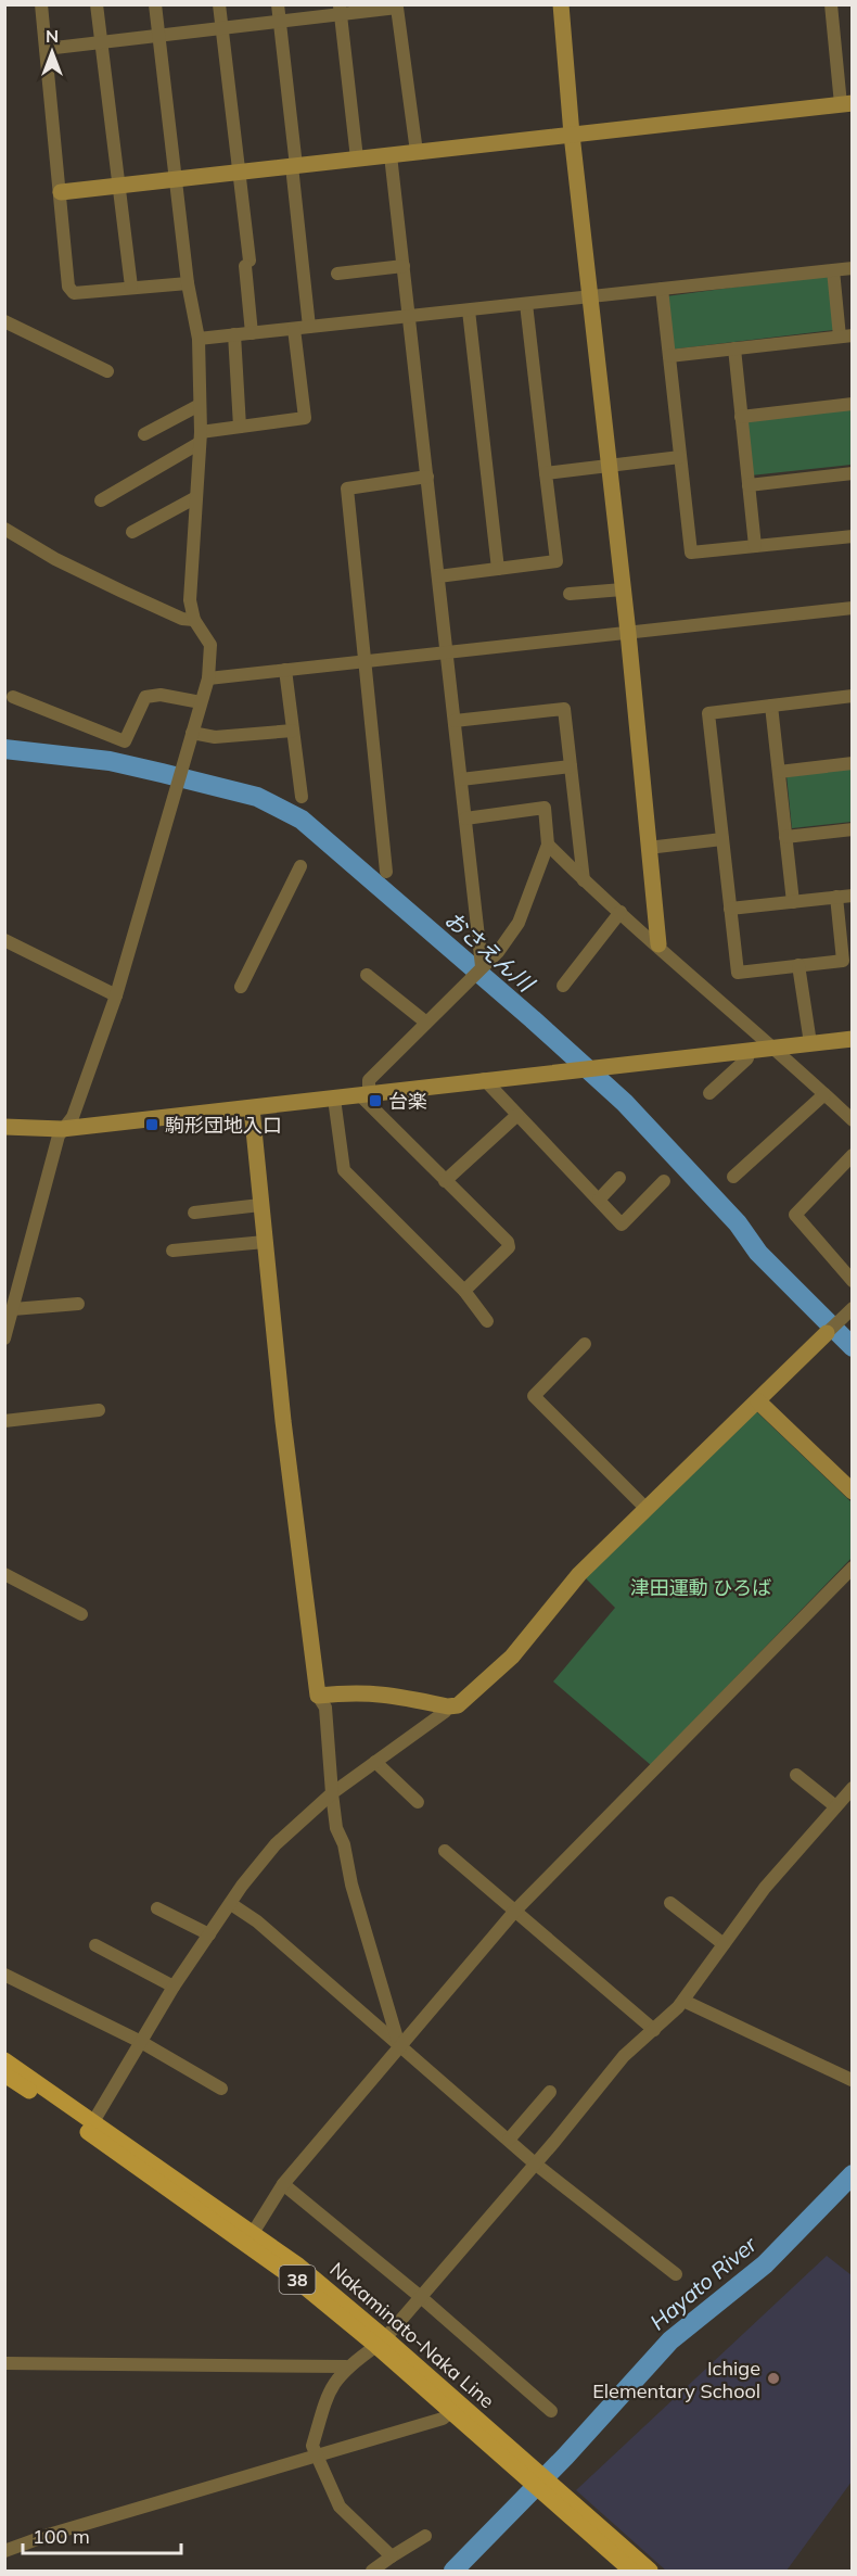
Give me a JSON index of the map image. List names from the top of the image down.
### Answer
{
  "streets": {
    "main road": ["38", "Nakaminato-Naka Line"]
  },
  "water": ["おさえん川", "Hayato River"],
  "parks": ["津田運動 ひろば"],
  "places": {
    "transit": ["台楽", "駒形団地入口"],
    "other": ["Ichige Elementary School"]
  },
  "scale_bar": "100 m",
  "north": "top"
}
